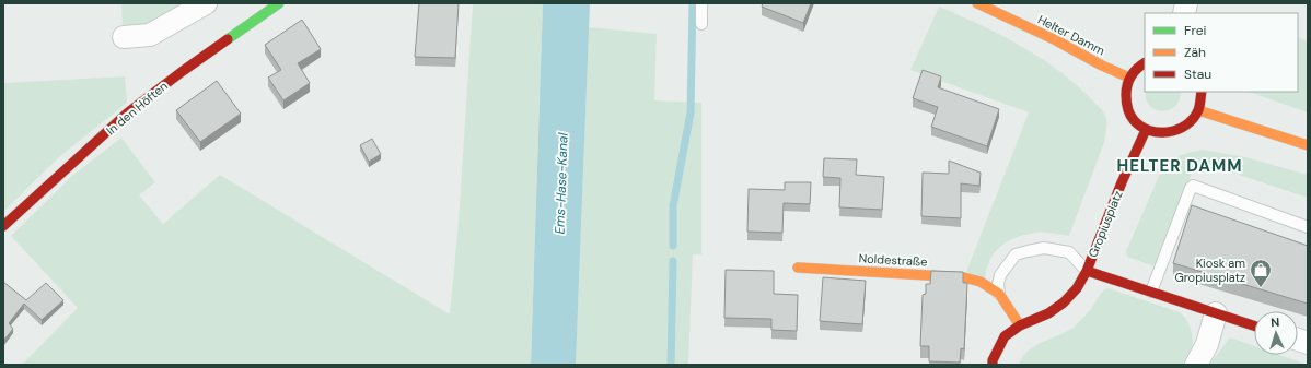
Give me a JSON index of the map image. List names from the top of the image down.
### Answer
{
  "streets": {
    "street": [
      "Helter Damm",
      "In den Höften",
      "Gropiusplatz",
      "Noldestraße"
    ]
  },
  "crossings": [
    ["Gropiusplatz", "Noldestraße"]
  ],
  "districts": ["HELTER DAMM"],
  "water": ["Ems-Hase-Kanal"],
  "places": {
    "shop": ["Kiosk am Gropiusplatz"]
  },
  "legend": ["Frei", "Zäh", "Stau"],
  "north": "top"
}
